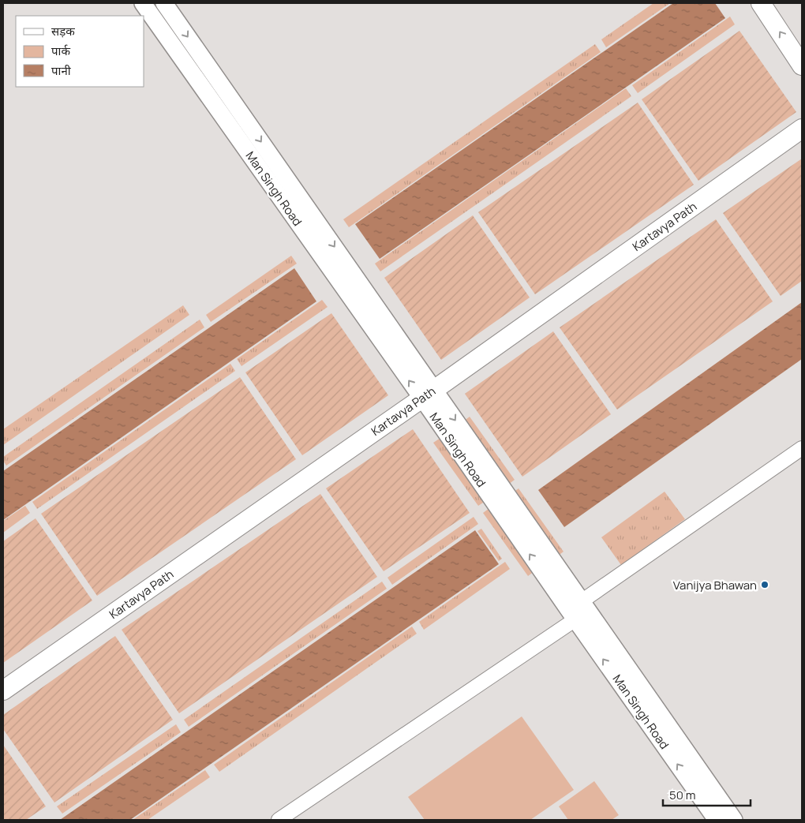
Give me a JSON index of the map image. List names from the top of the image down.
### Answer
{
  "streets": {
    "main road": ["Kartavya Path"],
    "street": ["Man Singh Road"]
  },
  "crossings": [
    ["Man Singh Road", "Kartavya Path"]
  ],
  "places": ["Vanijya Bhawan"],
  "legend": ["सड़क", "पार्क", "पानी"],
  "scale_bar": "50 m"
}
